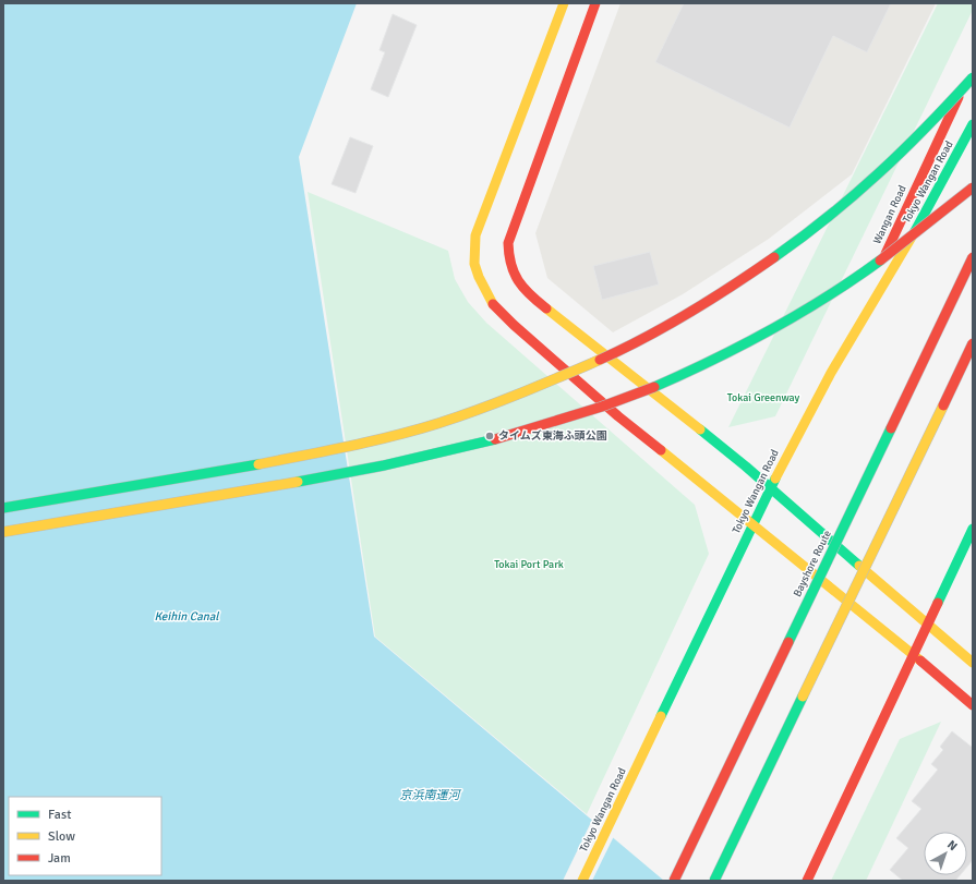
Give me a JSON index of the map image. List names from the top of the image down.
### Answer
{
  "streets": {
    "main road": ["Tokyo Wangan Road", "Wangan Road", "Bayshore Route"]
  },
  "crossings": [
    ["Tokyo Wangan Road", "Wangan Road"]
  ],
  "water": ["Keihin Canal", "京浜南運河"],
  "parks": ["Tokai Greenway", "Tokai Port Park"],
  "places": ["タイムズ東海ふ頭公園"],
  "legend": ["Fast", "Slow", "Jam"],
  "north": "top right"
}
